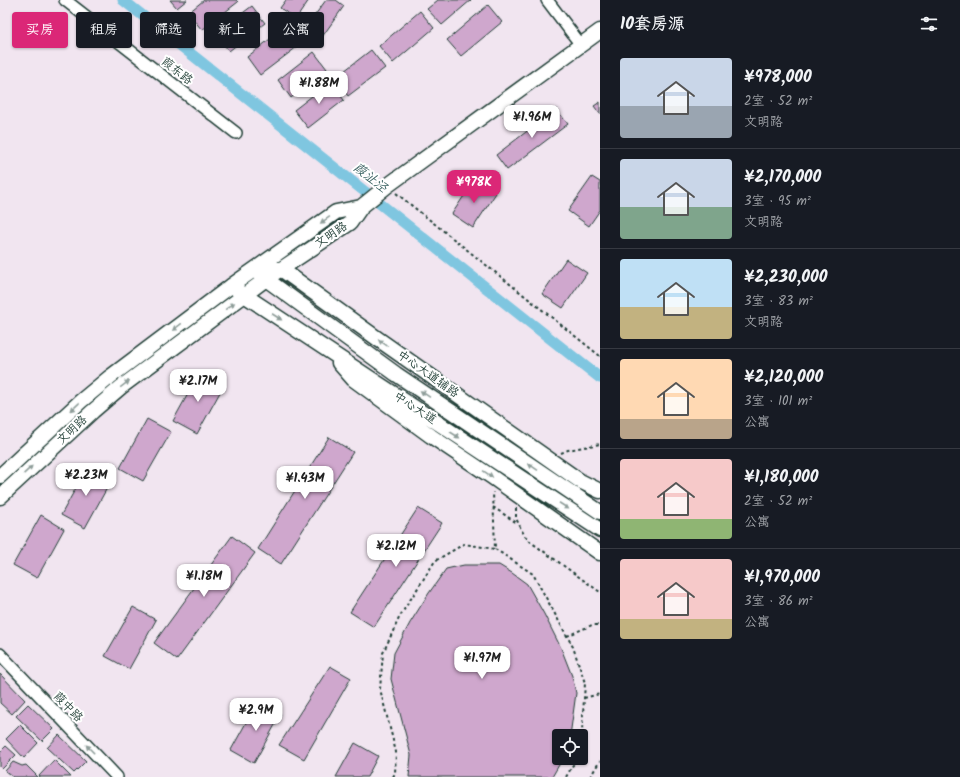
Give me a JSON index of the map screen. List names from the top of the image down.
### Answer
{
  "streets": {
    "main road": ["文明路", "中心大道辅路", "中心大道"],
    "street": ["葭东路", "葭中路"]
  },
  "crossings": [
    ["文明路", "中心大道辅路"],
    ["文明路", "中心大道"]
  ],
  "one_way": ["葭中路"],
  "water": ["葭沚泾"],
  "page": {
    "heading": "10套房源",
    "chip": [
      "买房",
      "租房",
      "筛选",
      "新上",
      "公寓"
    ],
    "list": [
      {
        "name": "¥978,000",
        "note": "2室 · 52 m² · 文明路"
      },
      {
        "name": "¥2,170,000",
        "note": "3室 · 95 m² · 文明路"
      },
      {
        "name": "¥2,230,000",
        "note": "3室 · 83 m² · 文明路"
      },
      {
        "name": "¥2,120,000",
        "note": "3室 · 101 m² · 公寓"
      },
      {
        "name": "¥1,180,000",
        "note": "2室 · 52 m² · 公寓"
      },
      {
        "name": "¥1,970,000",
        "note": "3室 · 86 m² · 公寓"
      }
    ],
    "price": [
      "¥1.88M",
      "¥1.96M",
      "¥978K",
      "¥2.17M",
      "¥2.23M",
      "¥1.43M",
      "¥2.12M",
      "¥1.18M",
      "¥1.97M",
      "¥2.9M"
    ]
  }
}
